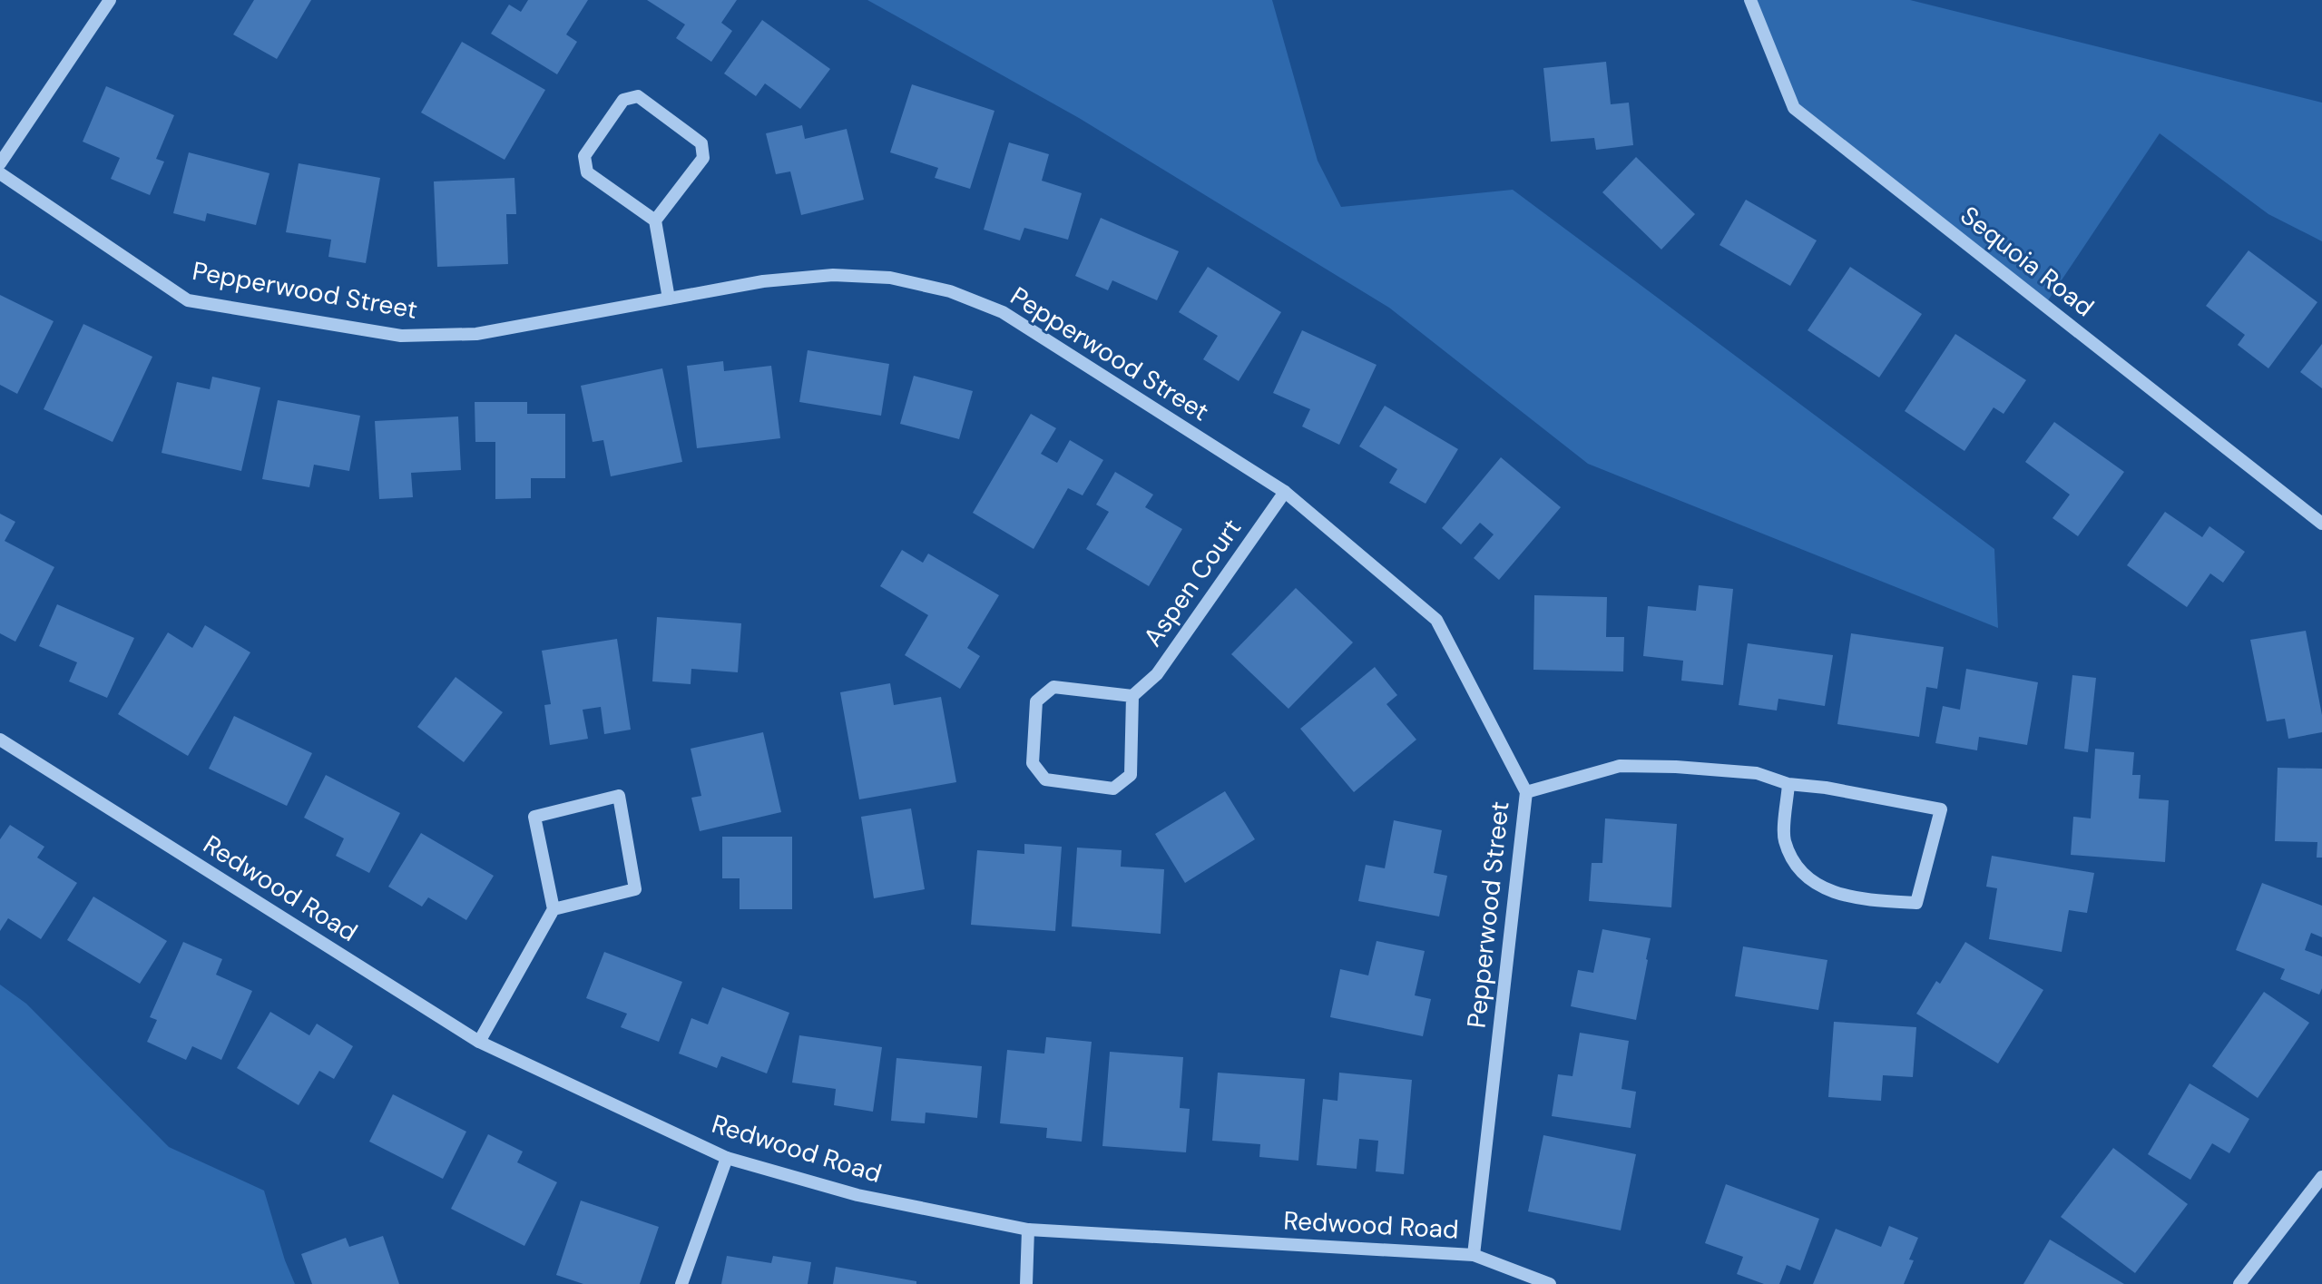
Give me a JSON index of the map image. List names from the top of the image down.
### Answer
{
  "streets": {
    "street": [
      "Sequoia Road",
      "Pepperwood Street",
      "Aspen Court",
      "Redwood Road"
    ]
  },
  "crossings": [
    ["Pepperwood Street", "Aspen Court"],
    ["Pepperwood Street", "Redwood Road"]
  ]
}
